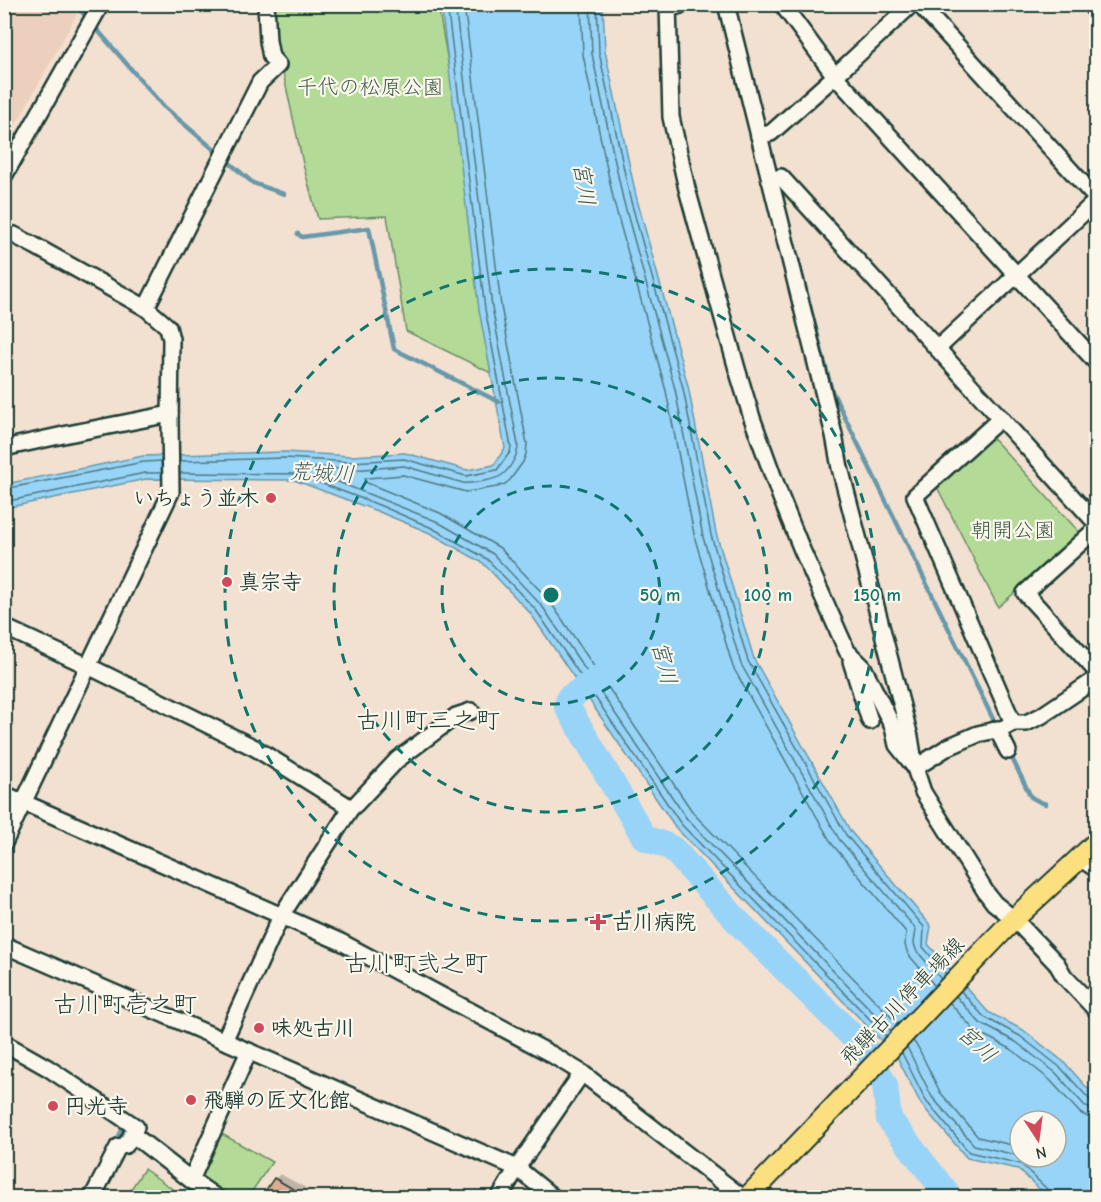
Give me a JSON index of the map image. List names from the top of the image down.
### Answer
{
  "streets": {
    "main road": ["飛騨古川停車場線"]
  },
  "districts": ["古川町三之町", "古川町弐之町", "古川町壱之町"],
  "water": ["宮川", "荒城川"],
  "parks": ["千代の松原公園", "朝開公園"],
  "places": {
    "other": [
      "いちょう並木",
      "真宗寺",
      "味処古川",
      "飛騨の匠文化館",
      "円光寺"
    ],
    "health": ["古川病院"]
  },
  "north": "bottom",
  "rings": ["50 m", "100 m", "150 m"]
}
